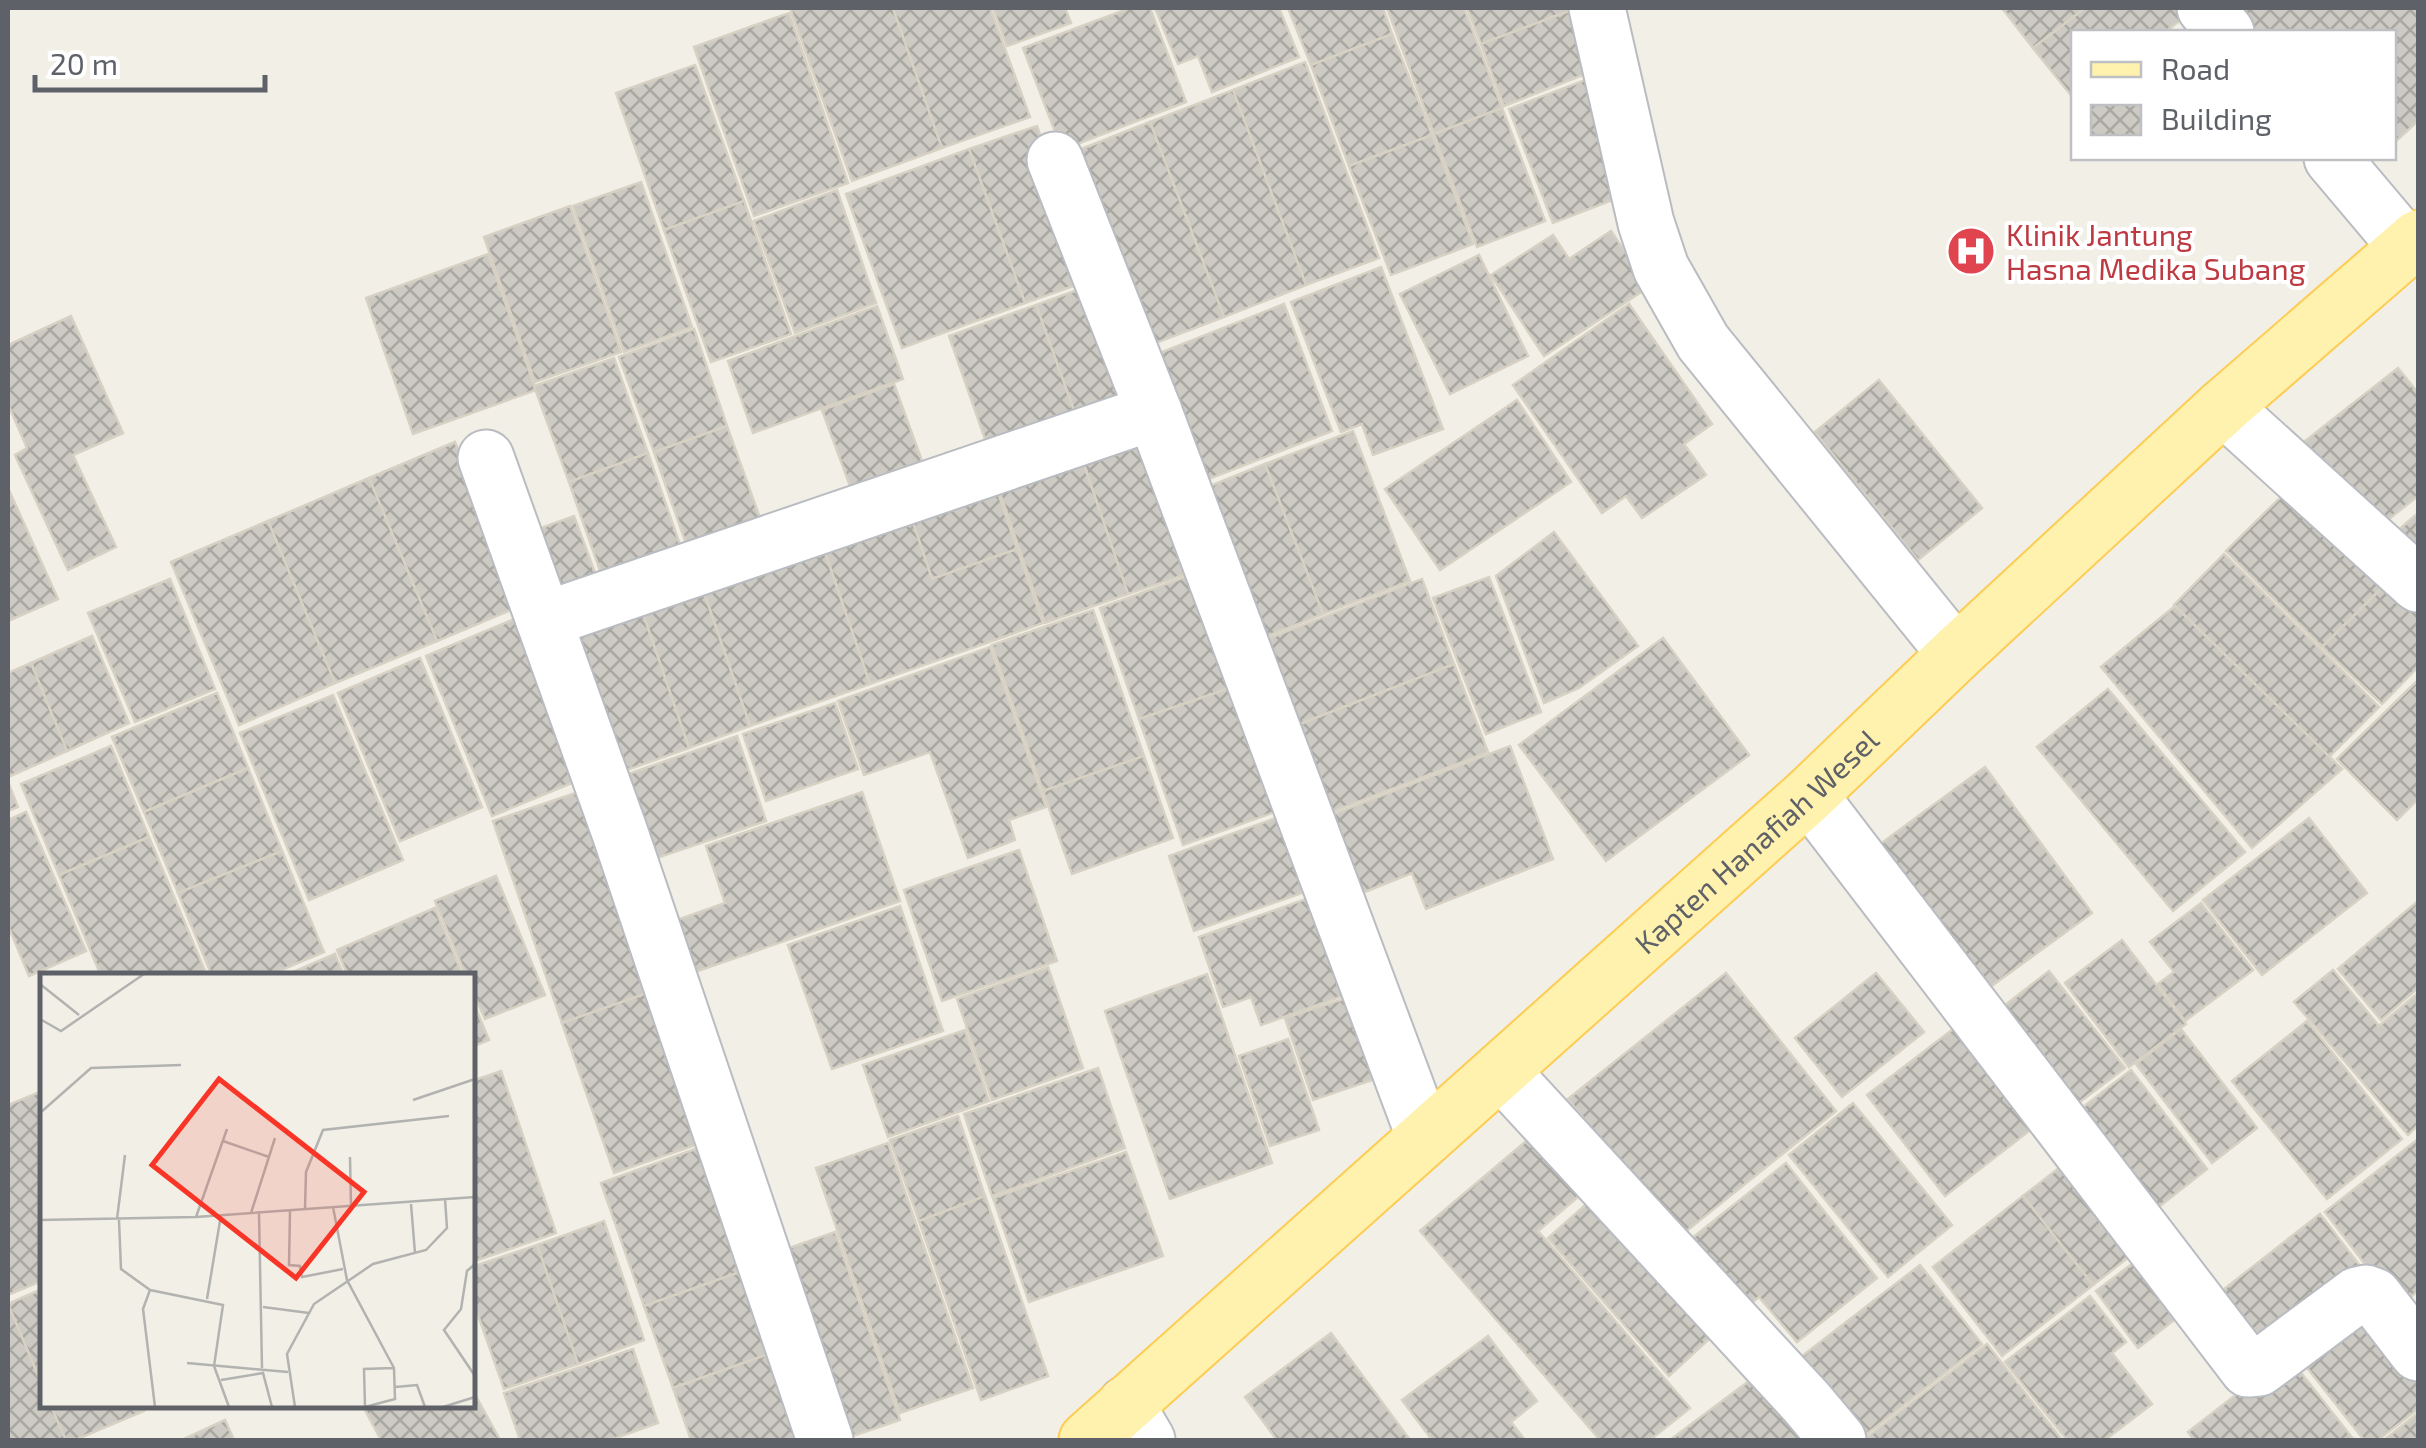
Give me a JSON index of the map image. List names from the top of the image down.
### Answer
{
  "streets": {
    "main road": ["Kapten Hanafiah Wesel"]
  },
  "places": {
    "hospital": ["Klinik Jantung Hasna Medika Subang"]
  },
  "legend": ["Road", "Building"],
  "scale_bar": "20 m"
}
